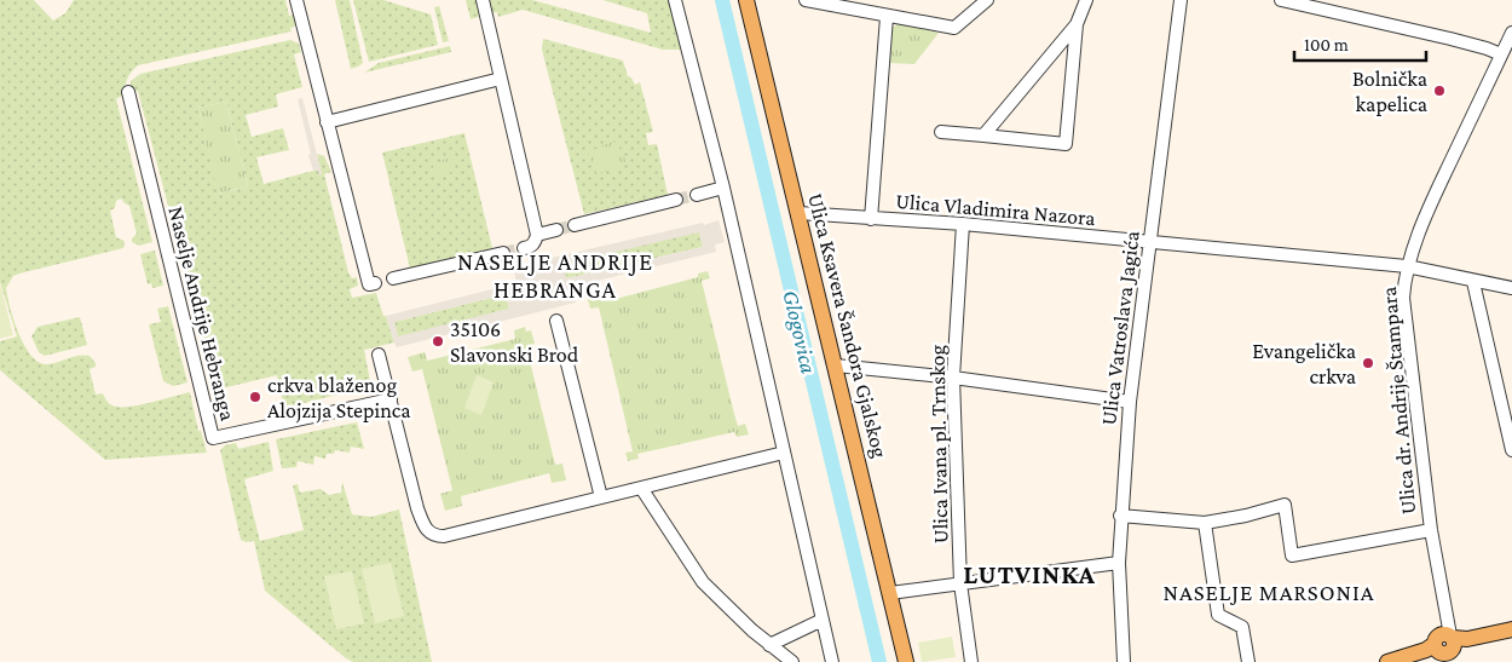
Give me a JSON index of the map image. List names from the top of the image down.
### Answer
{
  "streets": {
    "main road": ["Ulica Ksavera Šandora Gjalskog"],
    "street": [
      "Ulica Vladimira Nazora",
      "Naselje Andrije Hebranga",
      "Ulica Vatroslava Jagića",
      "Ulica dr. Andrije Štampara",
      "Ulica Ivana pl. Trnskog"
    ]
  },
  "crossings": [
    ["Ulica Vladimira Nazora", "Ulica Ksavera Šandora Gjalskog"],
    ["Ulica Vladimira Nazora", "Ulica Vatroslava Jagića"],
    ["Ulica Vladimira Nazora", "Ulica dr. Andrije Štampara"],
    ["Ulica Vladimira Nazora", "Ulica Ivana pl. Trnskog"]
  ],
  "districts": ["NASELJE ANDRIJE HEBRANGA", "LUTVINKA", "NASELJE MARSONIA"],
  "water": ["Glogovica"],
  "places": [
    "Bolnička kapelica",
    "35106 Slavonski Brod",
    "Evangelička crkva",
    "crkva blaženog Alojzija Stepinca"
  ],
  "scale_bar": "100 m"
}
